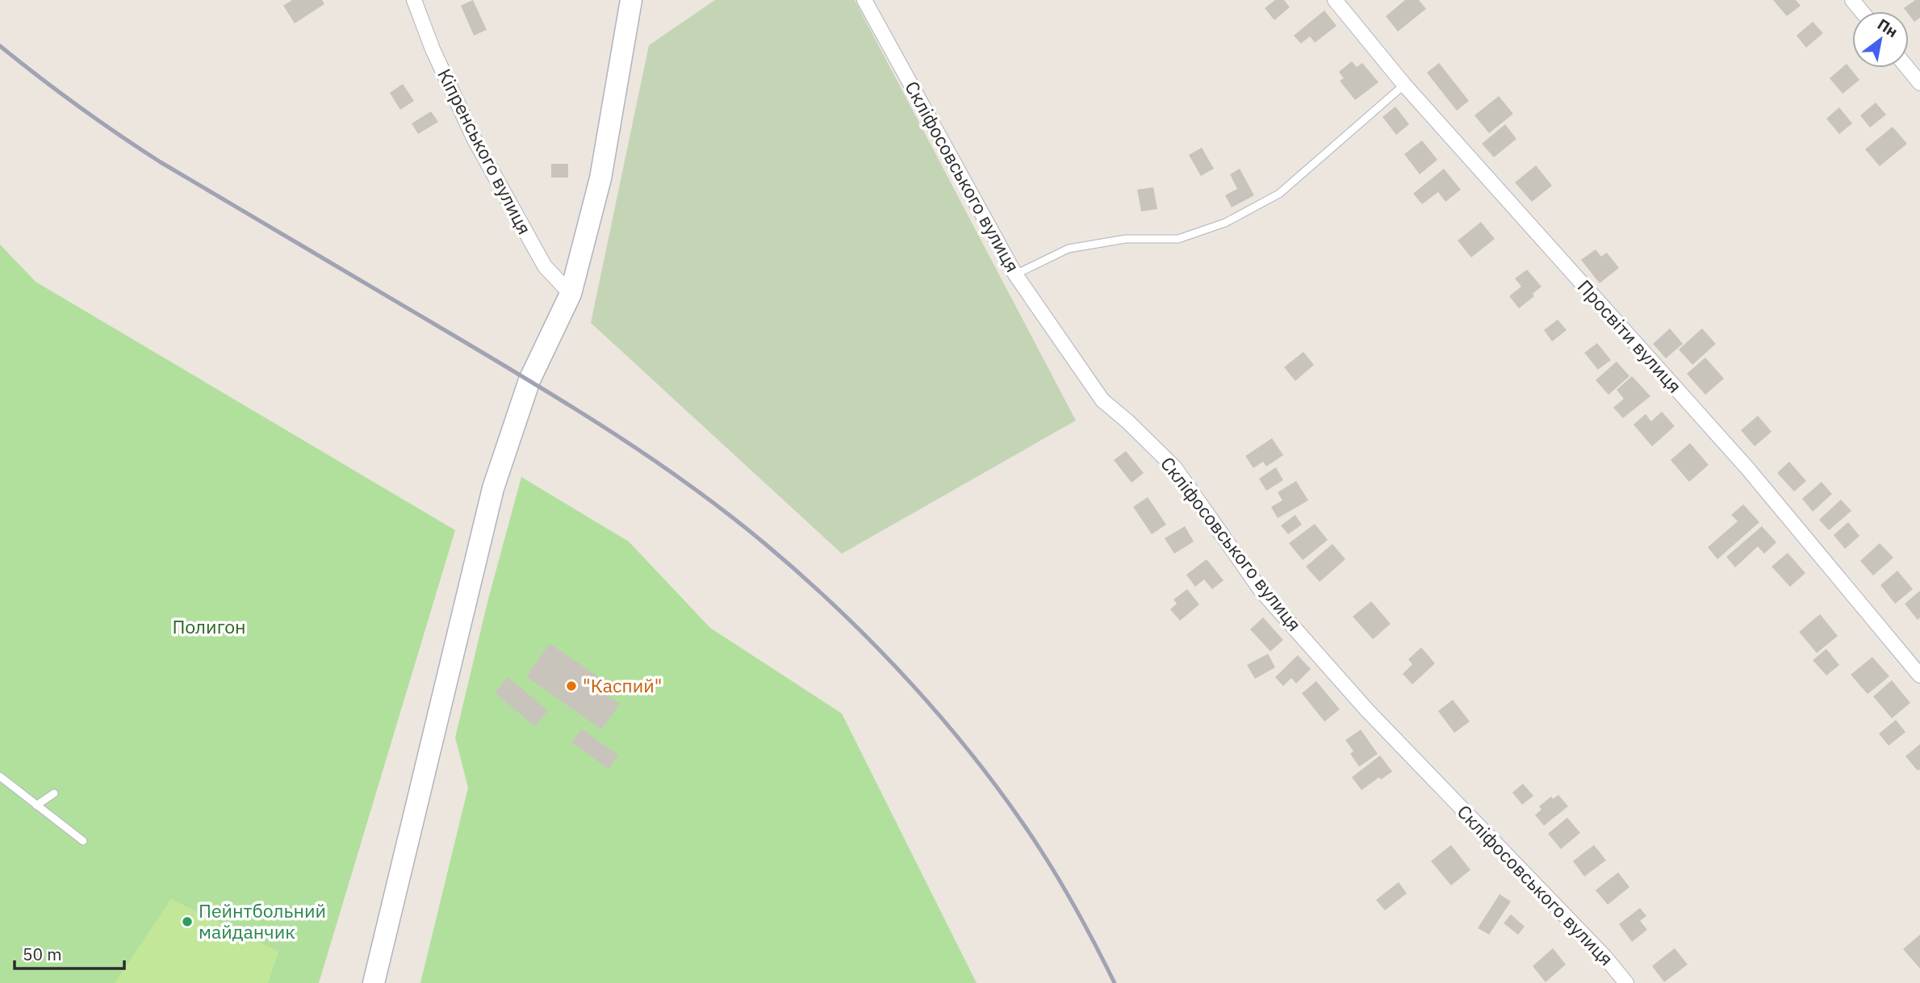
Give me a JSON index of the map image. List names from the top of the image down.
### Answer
{
  "streets": {
    "street": ["Кіпренського вулиця", "Скліфосовського вулиця", "Просвіти вулиця"]
  },
  "parks": ["Полигон"],
  "places": ["\"Каспий\"", "Пейнтбольний майданчик"],
  "scale_bar": "50 m",
  "north": "top right"
}
